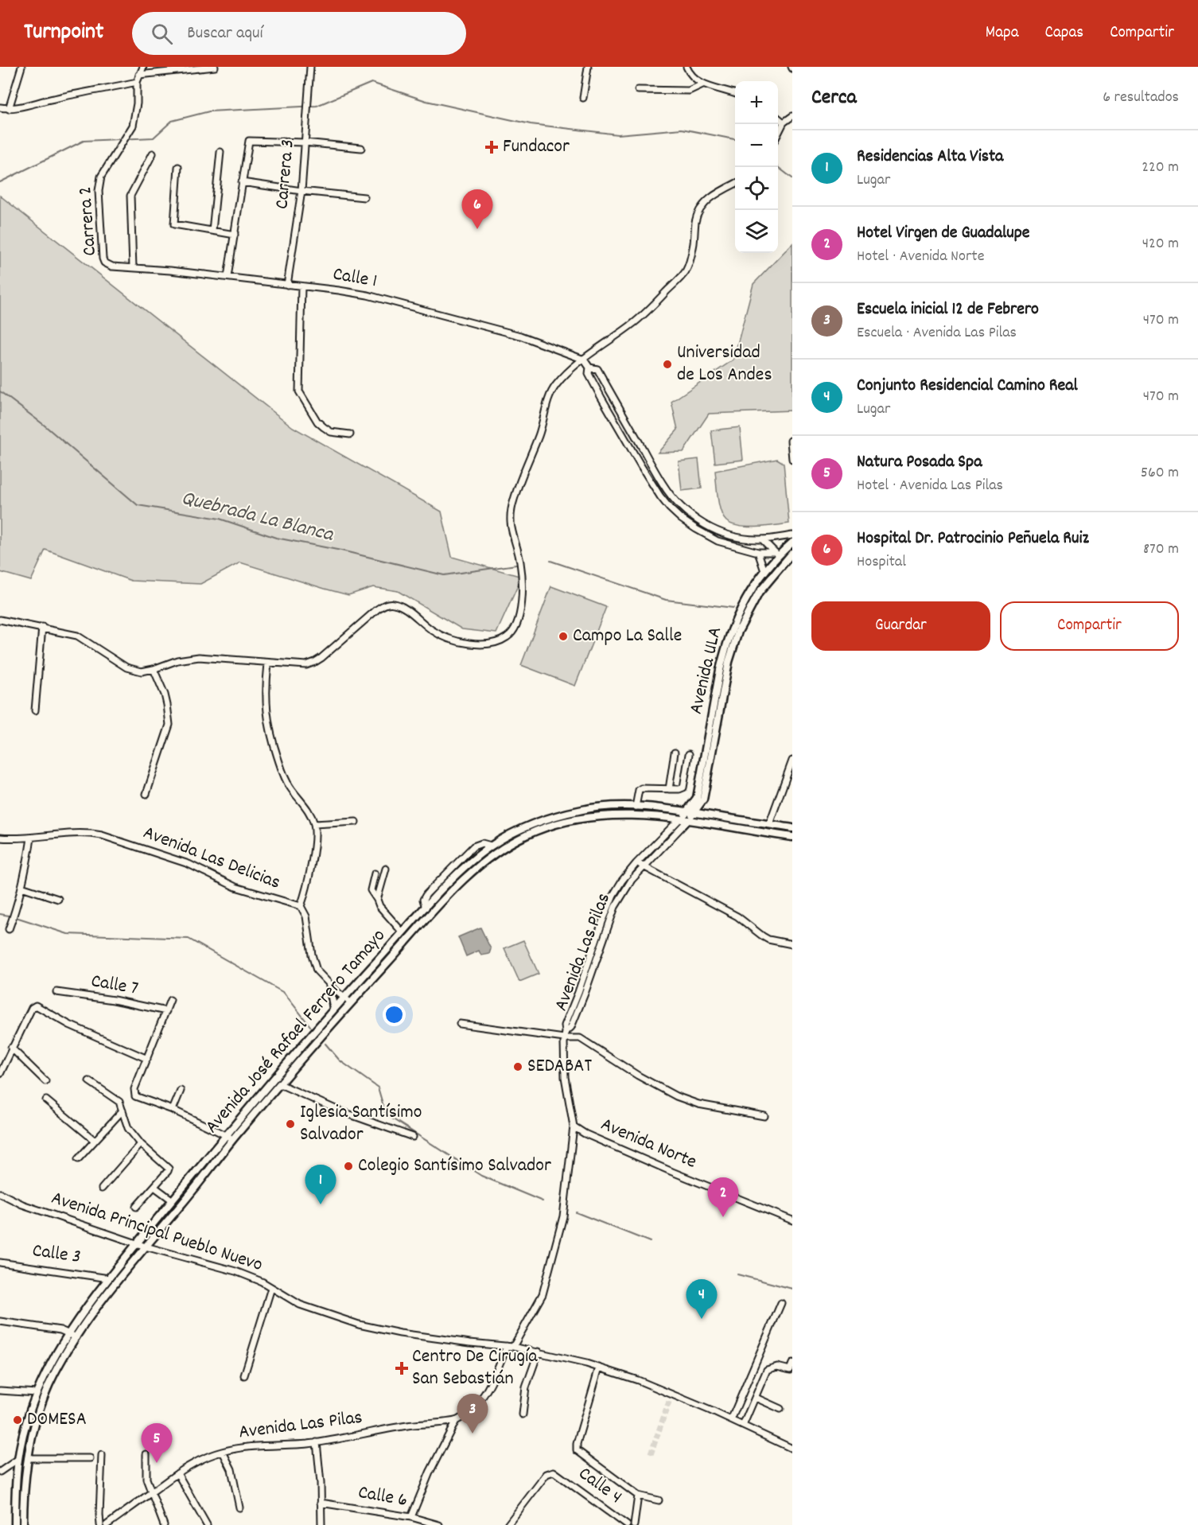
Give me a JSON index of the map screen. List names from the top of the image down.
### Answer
{
  "streets": {
    "street": [
      "Carrera 3",
      "Carrera 2",
      "Calle 1",
      "Avenida ULA",
      "Avenida Las Delicias",
      "Avenida Las Pilas",
      "Calle 7",
      "Avenida José Rafael Ferrero Tamayo",
      "Avenida Norte",
      "Avenida Principal Pueblo Nuevo",
      "Calle 3",
      "Calle 4",
      "Calle 6"
    ]
  },
  "crossings": [
    ["Carrera 3", "Calle 1"],
    ["Carrera 2", "Calle 1"],
    ["Avenida ULA", "Avenida Las Pilas"],
    ["Avenida ULA", "Avenida José Rafael Ferrero Tamayo"],
    ["Avenida Las Delicias", "Avenida José Rafael Ferrero Tamayo"],
    ["Avenida Las Pilas", "Avenida José Rafael Ferrero Tamayo"],
    ["Avenida Las Pilas", "Avenida Norte"],
    ["Avenida Las Pilas", "Avenida Principal Pueblo Nuevo"],
    ["Avenida José Rafael Ferrero Tamayo", "Avenida Principal Pueblo Nuevo"],
    ["Avenida José Rafael Ferrero Tamayo", "Calle 3"]
  ],
  "water": ["Quebrada La Blanca"],
  "places": {
    "health": ["Fundacor", "Centro De Cirugía San Sebastián"],
    "other": [
      "Universidad de Los Andes",
      "Campo La Salle",
      "SEDABAT",
      "Iglesia Santísimo Salvador",
      "Colegio Santísimo Salvador",
      "DOMESA"
    ]
  },
  "page": {
    "header": "Turnpoint",
    "search": "Buscar aquí",
    "nav": ["Mapa", "Capas", "Compartir"],
    "heading": ["Cerca", "6 resultados"],
    "map_buttons": ["+", "−"],
    "list": [
      {
        "mark": "1",
        "name": "Residencias Alta Vista",
        "note": "Lugar",
        "value": "220 m"
      },
      {
        "mark": "2",
        "name": "Hotel Virgen de Guadalupe",
        "note": "Hotel · Avenida Norte",
        "value": "420 m"
      },
      {
        "mark": "3",
        "name": "Escuela inicial 12 de Febrero",
        "note": "Escuela · Avenida Las Pilas",
        "value": "470 m"
      },
      {
        "mark": "4",
        "name": "Conjunto Residencial Camino Real",
        "note": "Lugar",
        "value": "470 m"
      },
      {
        "mark": "5",
        "name": "Natura Posada Spa",
        "note": "Hotel · Avenida Las Pilas",
        "value": "560 m"
      },
      {
        "mark": "6",
        "name": "Hospital Dr. Patrocinio Peñuela Ruiz",
        "note": "Hospital",
        "value": "870 m"
      }
    ],
    "pins": [
      "6",
      "1",
      "2",
      "4",
      "3",
      "5"
    ],
    "buttons": ["Guardar", "Compartir"]
  }
}
